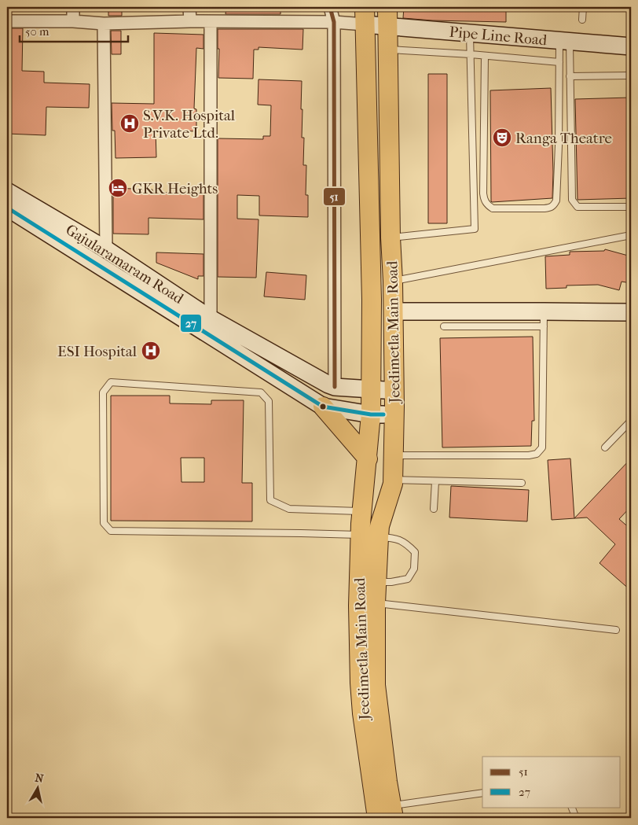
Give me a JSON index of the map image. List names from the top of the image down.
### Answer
{
  "streets": {
    "main road": ["Pipe Line Road", "Gajularamaram Road", "Jeedimetla Main Road"]
  },
  "crossings": [
    ["Pipe Line Road", "Jeedimetla Main Road"],
    ["Gajularamaram Road", "Jeedimetla Main Road"]
  ],
  "places": {
    "hospital": ["S.V.K. Hospital Private Ltd.", "ESI Hospital"],
    "theatre": ["Ranga Theatre"],
    "hotel": ["GKR Heights"]
  },
  "lines": ["transit line 51", "transit line 27"],
  "legend": ["51", "27"],
  "scale_bar": "50 m",
  "north": "top"
}
